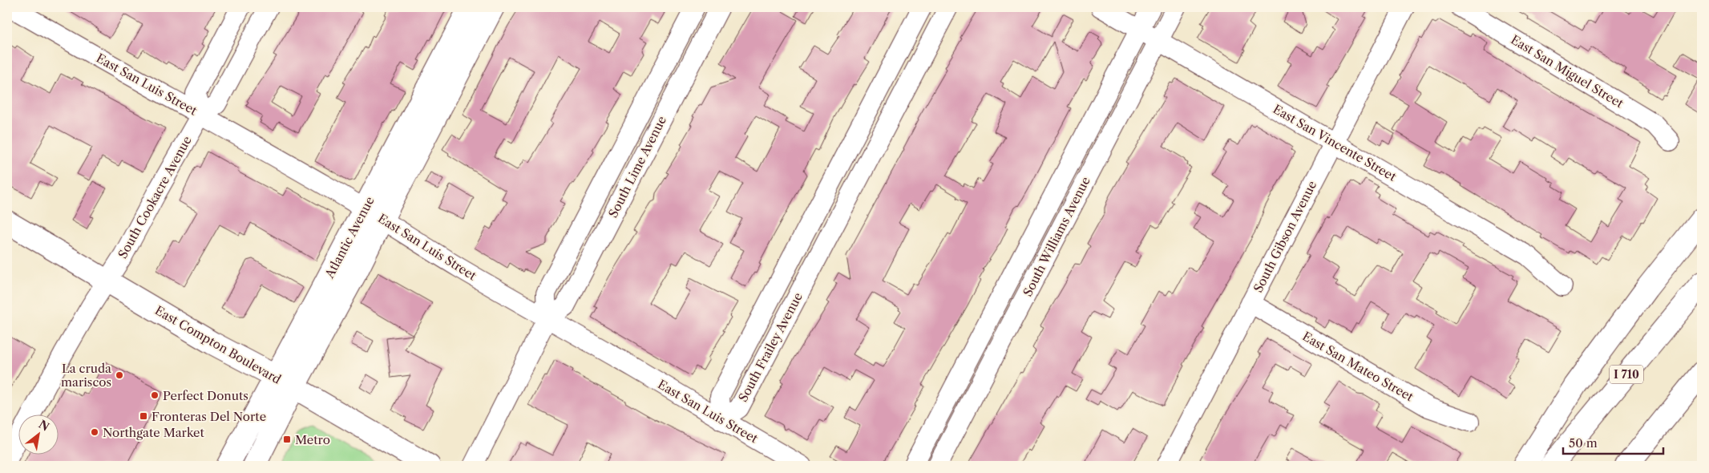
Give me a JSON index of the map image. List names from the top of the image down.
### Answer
{
  "streets": {
    "main road": ["Atlantic Avenue", "East Compton Boulevard", "I 710"],
    "street": [
      "East San Miguel Street",
      "East San Luis Street",
      "East San Vincente Street",
      "South Lime Avenue",
      "South Cookacre Avenue",
      "South Williams Avenue",
      "South Gibson Avenue",
      "South Frailey Avenue",
      "East San Mateo Street"
    ]
  },
  "crossings": [
    ["East San Luis Street", "South Lime Avenue"],
    ["East San Luis Street", "South Cookacre Avenue"],
    ["East San Luis Street", "Atlantic Avenue"],
    ["East San Luis Street", "South Frailey Avenue"],
    ["East San Vincente Street", "South Williams Avenue"],
    ["East San Vincente Street", "South Gibson Avenue"],
    ["South Cookacre Avenue", "East Compton Boulevard"],
    ["South Gibson Avenue", "East San Mateo Street"],
    ["Atlantic Avenue", "East Compton Boulevard"]
  ],
  "places": {
    "other": ["La cruda mariscos", "Perfect Donuts", "Northgate Market"],
    "transit": ["Fronteras Del Norte", "Metro"]
  },
  "scale_bar": "50 m",
  "north": "top right"
}
